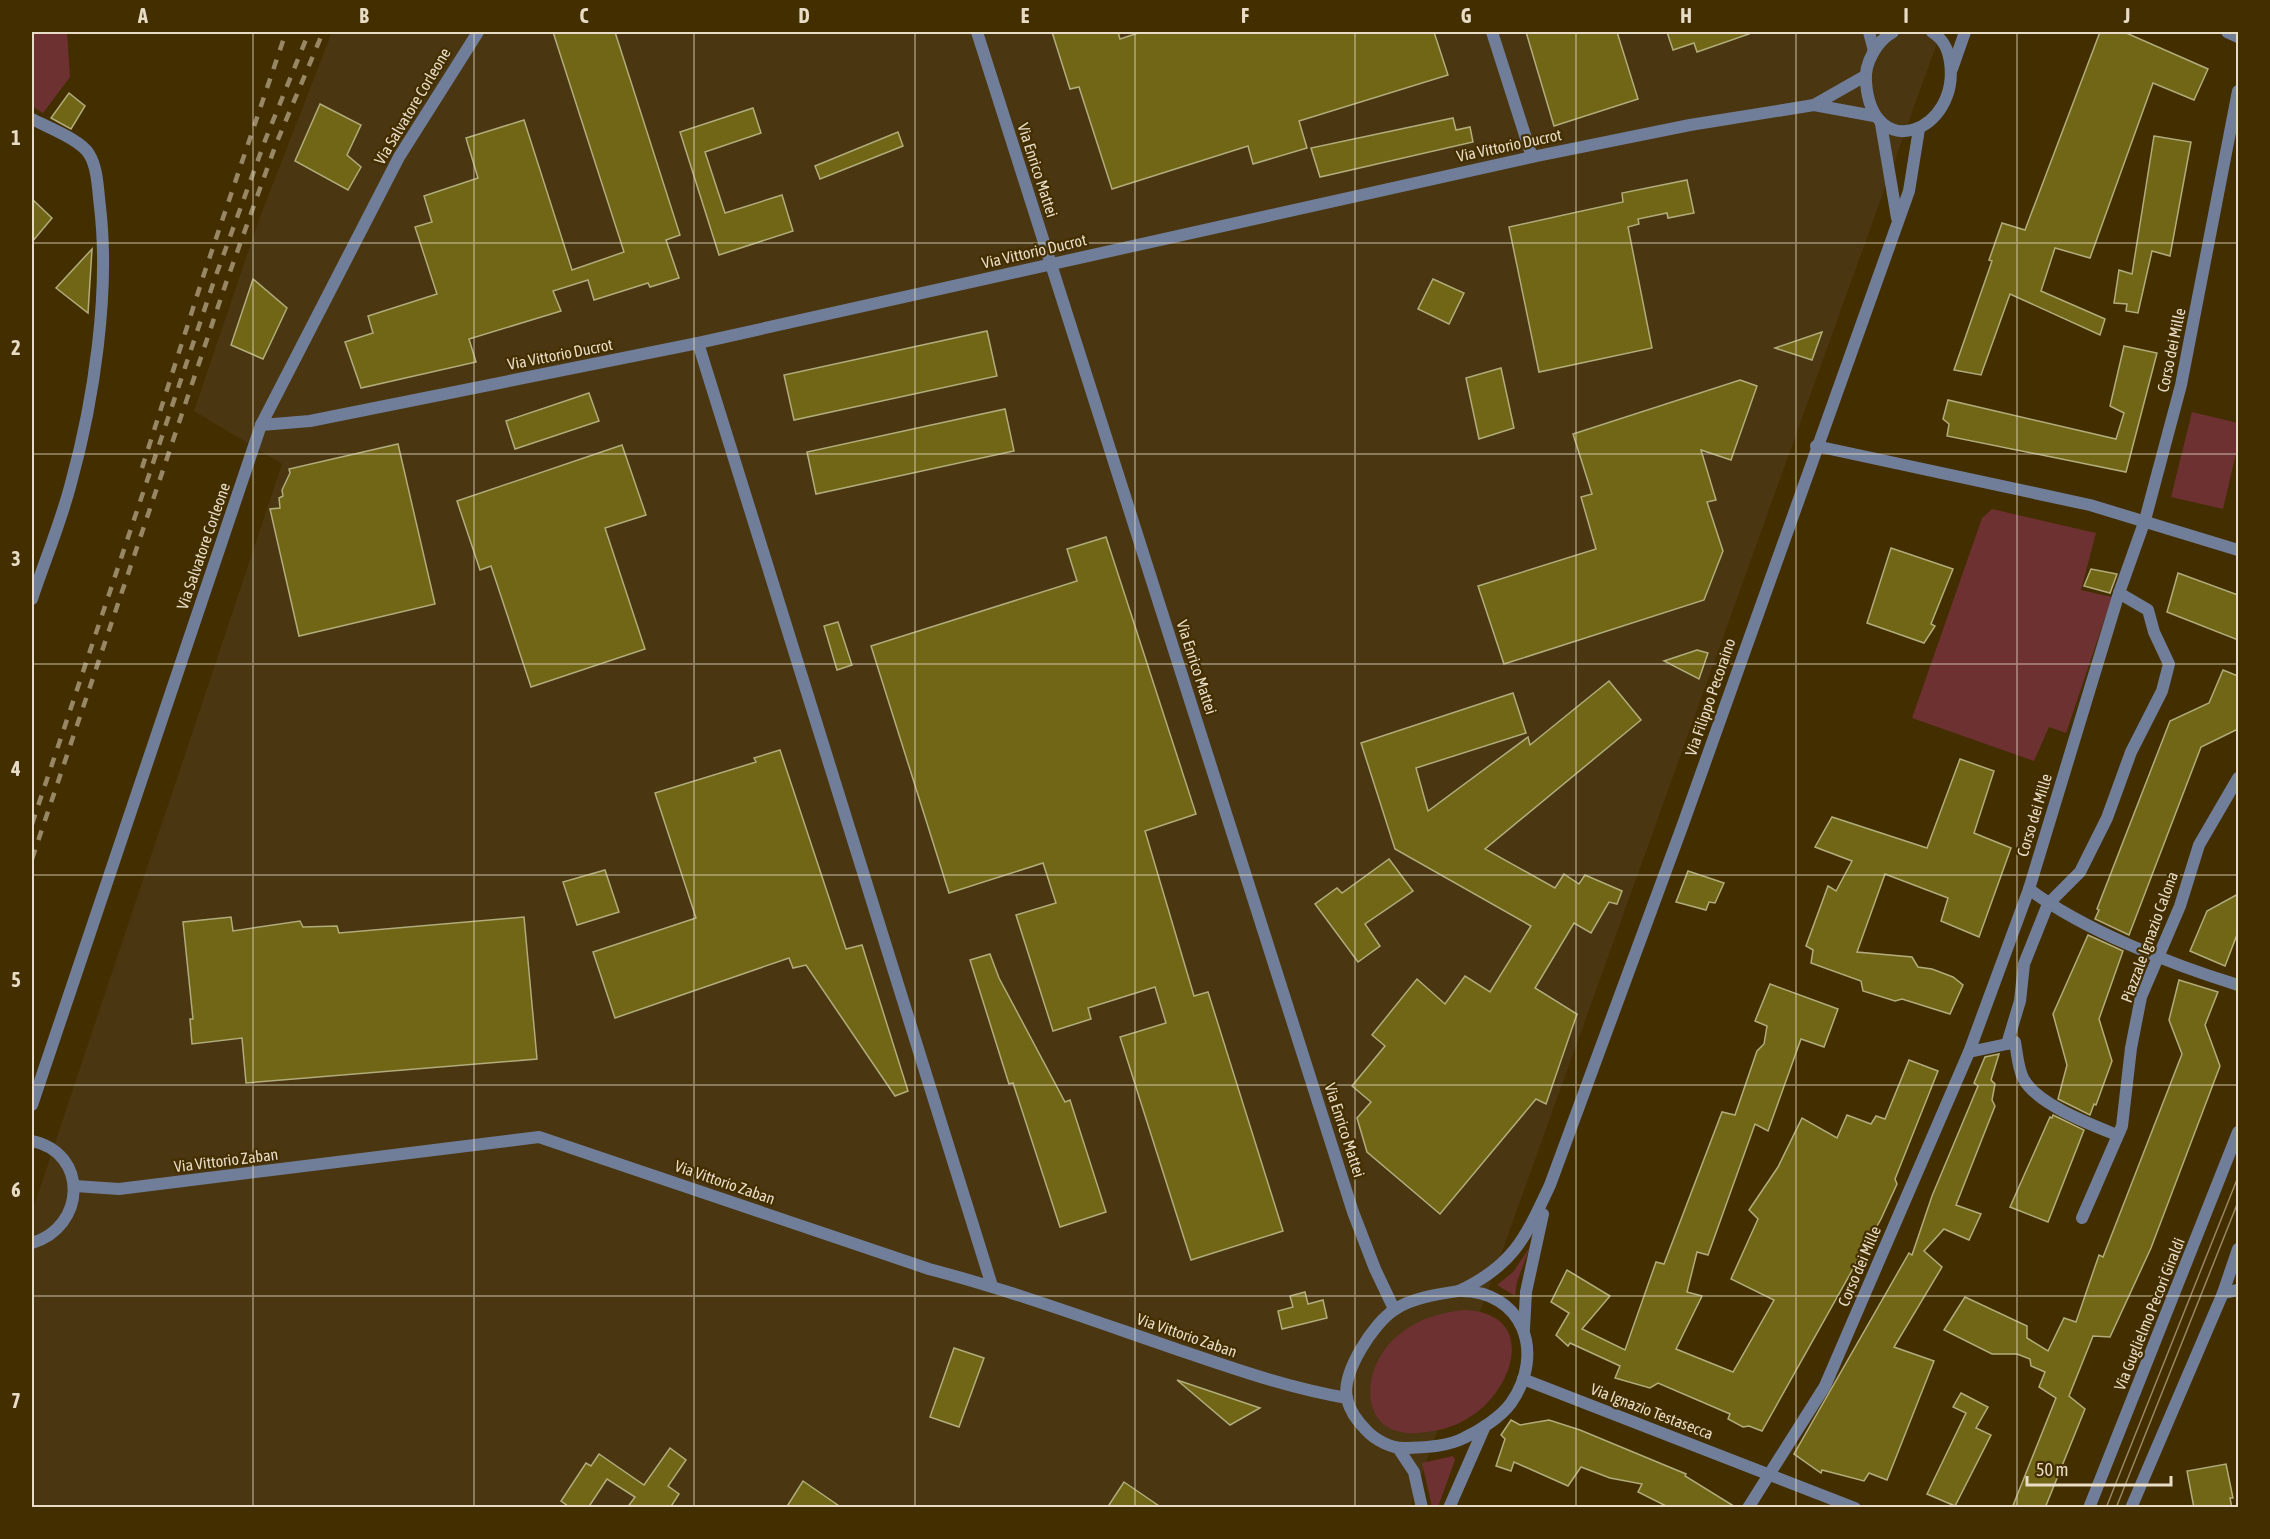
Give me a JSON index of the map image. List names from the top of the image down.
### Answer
{
  "streets": {
    "street": [
      "Via Salvatore Corleone",
      "Via Vittorio Ducrot",
      "Via Enrico Mattei",
      "Corso dei Mille",
      "Via Filippo Pecoraino",
      "Piazzale Ignazio Calona",
      "Via Vittorio Zaban",
      "Via Guglielmo Pecori Giraldi",
      "Via Ignazio Testasecca"
    ]
  },
  "crossings": [
    ["Via Salvatore Corleone", "Via Vittorio Ducrot"],
    ["Via Vittorio Ducrot", "Via Enrico Mattei"],
    ["Via Enrico Mattei", "Via Filippo Pecoraino"],
    ["Via Enrico Mattei", "Via Vittorio Zaban"],
    ["Via Enrico Mattei", "Via Ignazio Testasecca"],
    ["Corso dei Mille", "Via Ignazio Testasecca"],
    ["Via Filippo Pecoraino", "Via Vittorio Zaban"],
    ["Via Filippo Pecoraino", "Via Ignazio Testasecca"],
    ["Via Vittorio Zaban", "Via Ignazio Testasecca"]
  ],
  "scale_bar": "50 m",
  "grid": {
    "columns": [
      "A",
      "B",
      "C",
      "D",
      "E",
      "F",
      "G",
      "H",
      "I",
      "J"
    ],
    "rows": [
      "1",
      "2",
      "3",
      "4",
      "5",
      "6",
      "7"
    ]
  }
}
